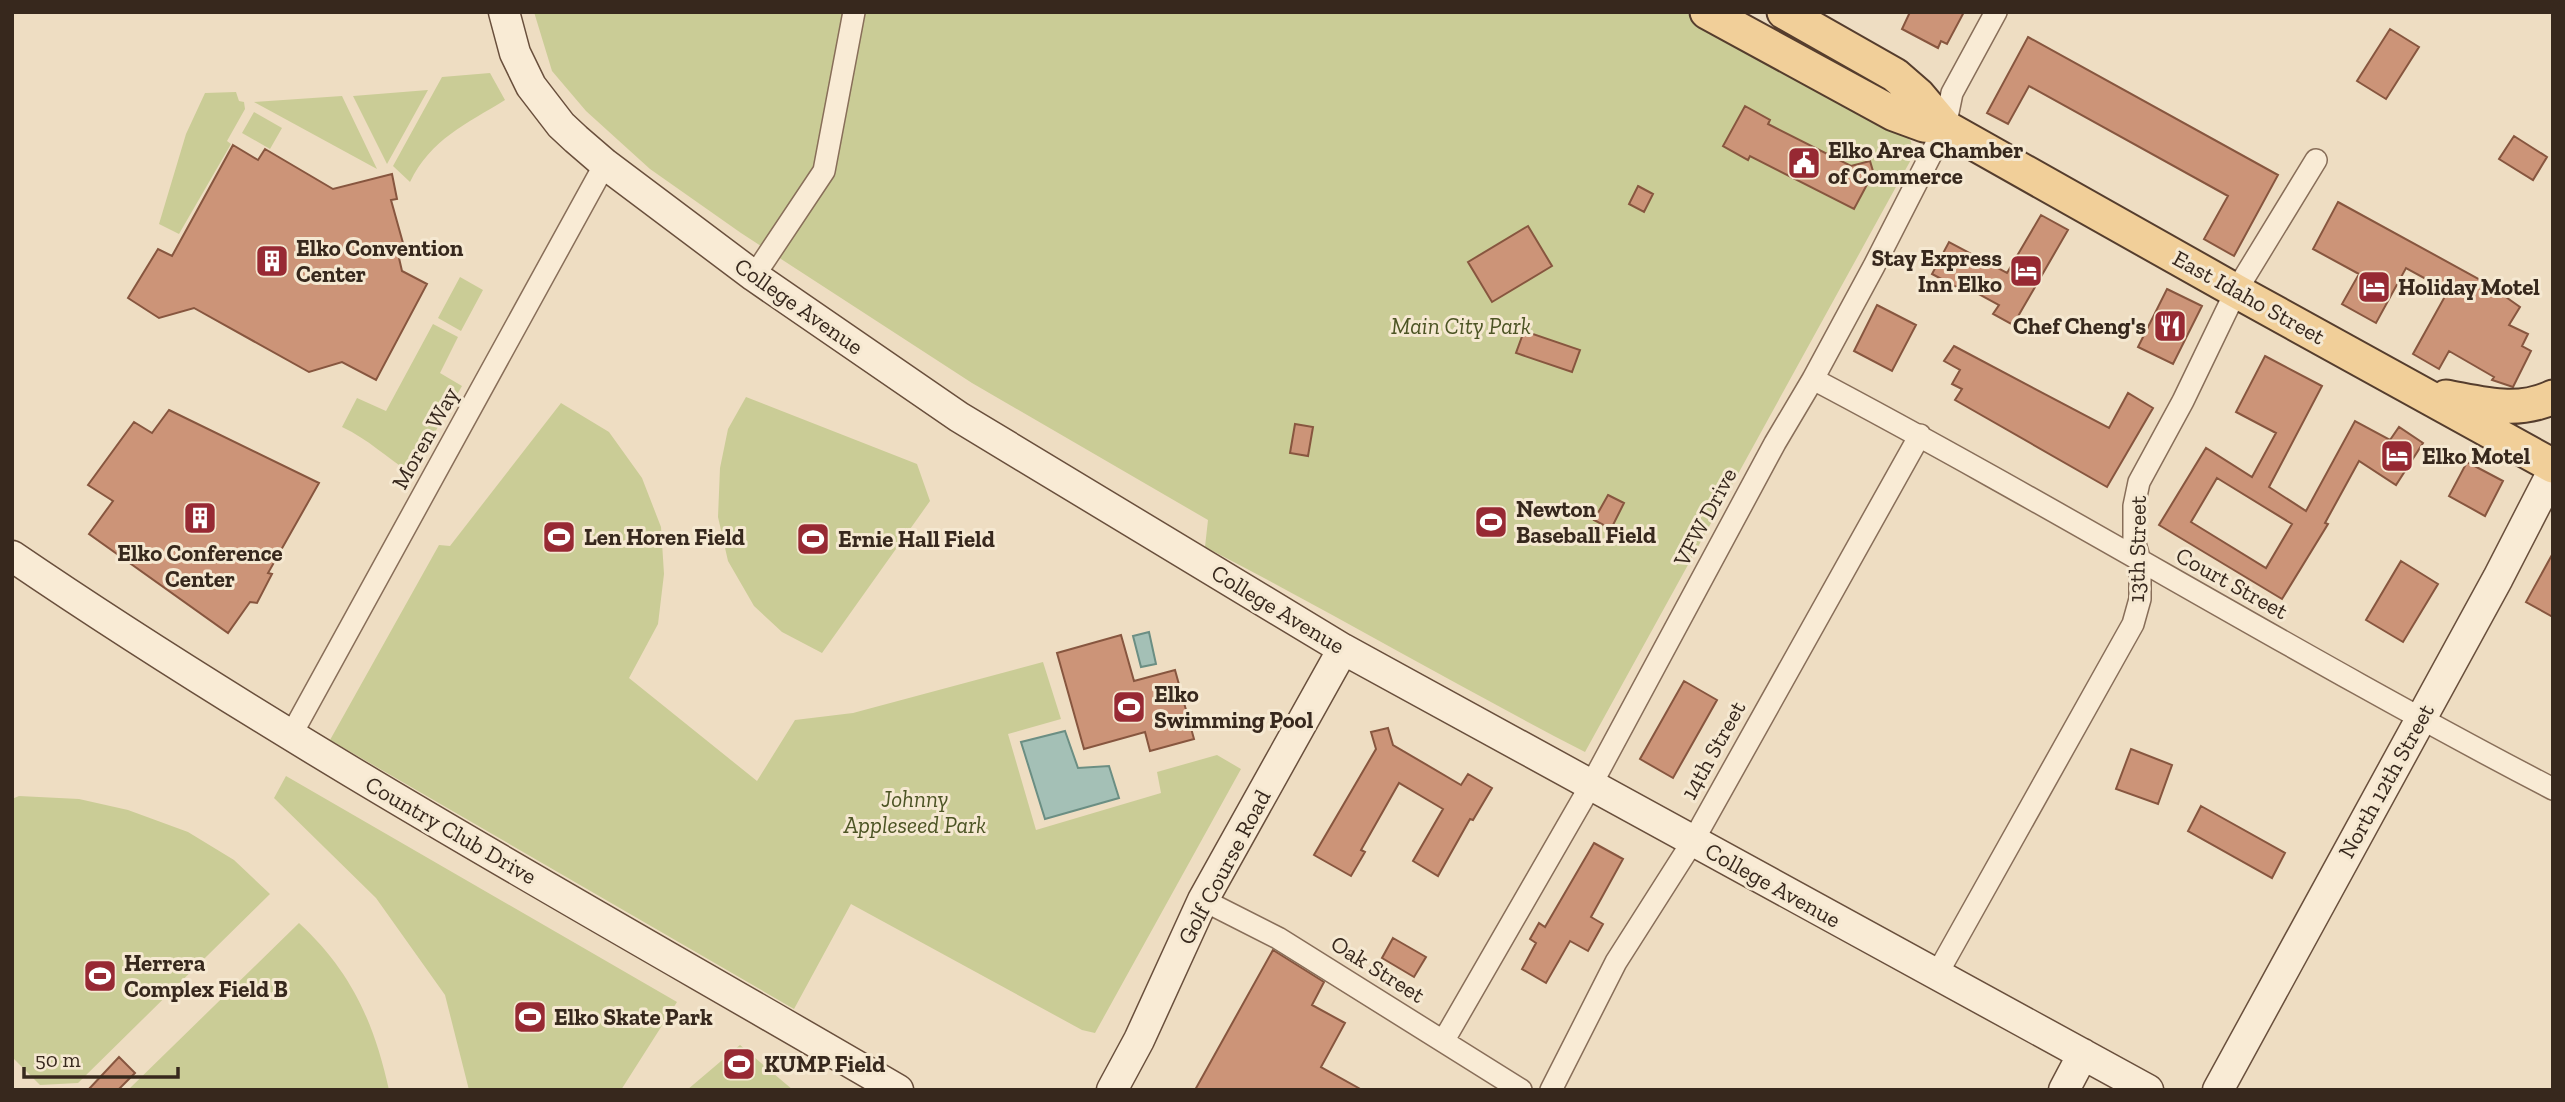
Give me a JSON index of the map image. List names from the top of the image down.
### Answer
{
  "streets": {
    "main road": ["East Idaho Street"],
    "street": [
      "College Avenue",
      "Moren Way",
      "VFW Drive",
      "13th Street",
      "Court Street",
      "14th Street",
      "North 12th Street",
      "Country Club Drive",
      "Golf Course Road",
      "Oak Street"
    ]
  },
  "crossings": [
    ["East Idaho Street", "VFW Drive"],
    ["East Idaho Street", "13th Street"],
    ["College Avenue", "Moren Way"],
    ["College Avenue", "VFW Drive"],
    ["College Avenue", "13th Street"],
    ["College Avenue", "14th Street"],
    ["College Avenue", "Golf Course Road"],
    ["Moren Way", "Country Club Drive"],
    ["VFW Drive", "Court Street"],
    ["VFW Drive", "Oak Street"],
    ["13th Street", "Court Street"],
    ["Court Street", "14th Street"],
    ["Court Street", "North 12th Street"],
    ["Golf Course Road", "Oak Street"]
  ],
  "parks": ["Main City Park", "Johnny Appleseed Park"],
  "places": {
    "public building": ["Elko Area Chamber of Commerce"],
    "building": ["Elko Convention Center", "Elko Conference Center"],
    "hotel": ["Stay Express Inn Elko", "Holiday Motel", "Elko Motel"],
    "restaurant": ["Chef Cheng's"],
    "sports": [
      "Newton Baseball Field",
      "Len Horen Field",
      "Ernie Hall Field",
      "Elko Swimming Pool",
      "Herrera Complex Field B",
      "Elko Skate Park",
      "KUMP Field"
    ]
  },
  "scale_bar": "50 m"
}
